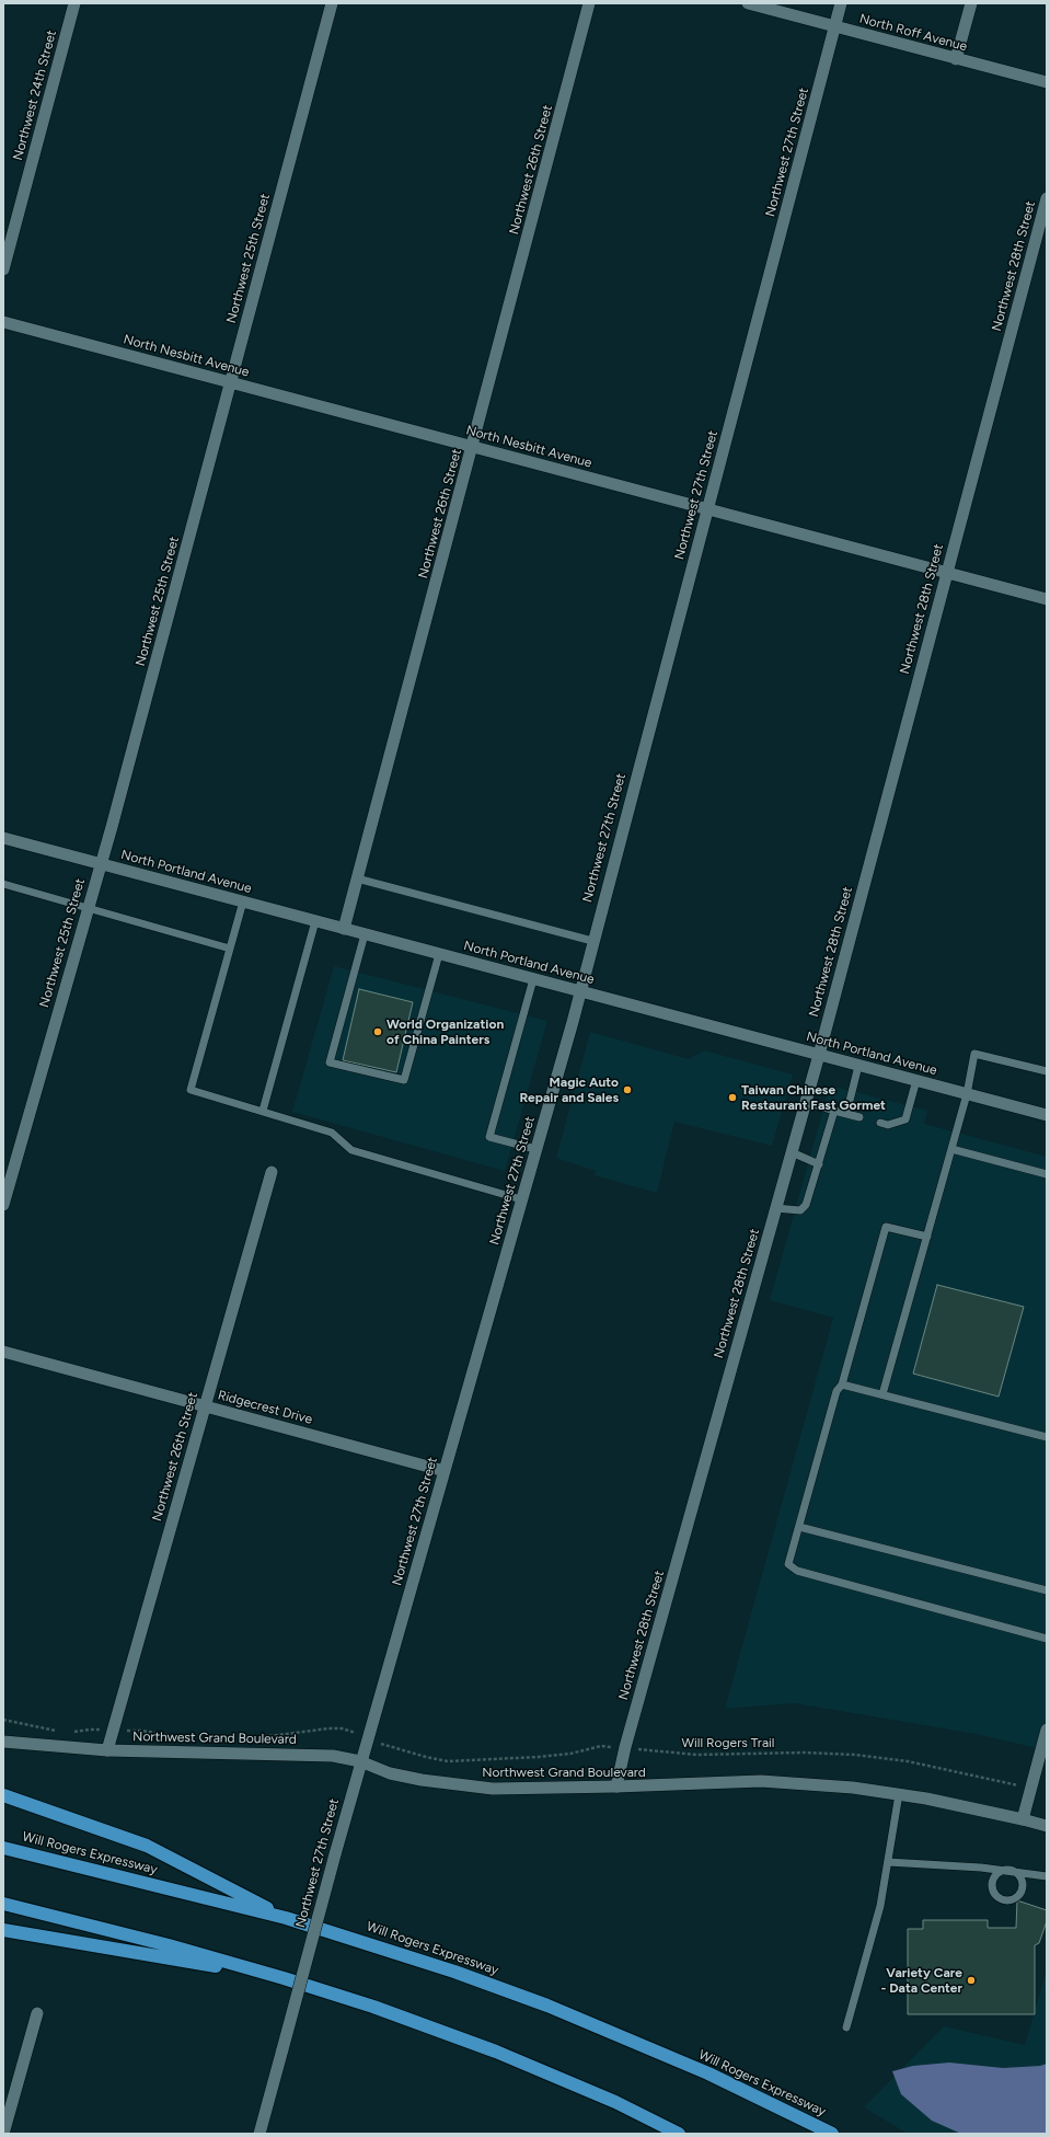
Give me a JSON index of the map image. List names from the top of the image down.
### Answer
{
  "streets": {
    "highway": ["Will Rogers Expressway"],
    "street": [
      "North Roff Avenue",
      "Northwest 24th Street",
      "Northwest 27th Street",
      "Northwest 26th Street",
      "Northwest 25th Street",
      "Northwest 28th Street",
      "North Nesbitt Avenue",
      "North Portland Avenue",
      "Ridgecrest Drive",
      "Northwest Grand Boulevard"
    ],
    "path": ["Will Rogers Trail"]
  },
  "crossings": [
    ["North Roff Avenue", "Northwest 27th Street"],
    ["Northwest 27th Street", "North Nesbitt Avenue"],
    ["Northwest 27th Street", "North Portland Avenue"],
    ["Northwest 27th Street", "Ridgecrest Drive"],
    ["Northwest 27th Street", "Northwest Grand Boulevard"],
    ["Northwest 26th Street", "North Nesbitt Avenue"],
    ["Northwest 26th Street", "North Portland Avenue"],
    ["Northwest 26th Street", "Ridgecrest Drive"],
    ["Northwest 26th Street", "Northwest Grand Boulevard"],
    ["Northwest 25th Street", "North Nesbitt Avenue"],
    ["Northwest 25th Street", "North Portland Avenue"],
    ["Northwest 28th Street", "North Nesbitt Avenue"],
    ["Northwest 28th Street", "North Portland Avenue"],
    ["Northwest 28th Street", "Northwest Grand Boulevard"],
    ["Northwest 28th Street", "Will Rogers Trail"]
  ],
  "places": [
    "World Organization of China Painters",
    "Magic Auto Repair and Sales",
    "Taiwan Chinese Restaurant Fast Gormet",
    "Variety Care - Data Center"
  ]
}
